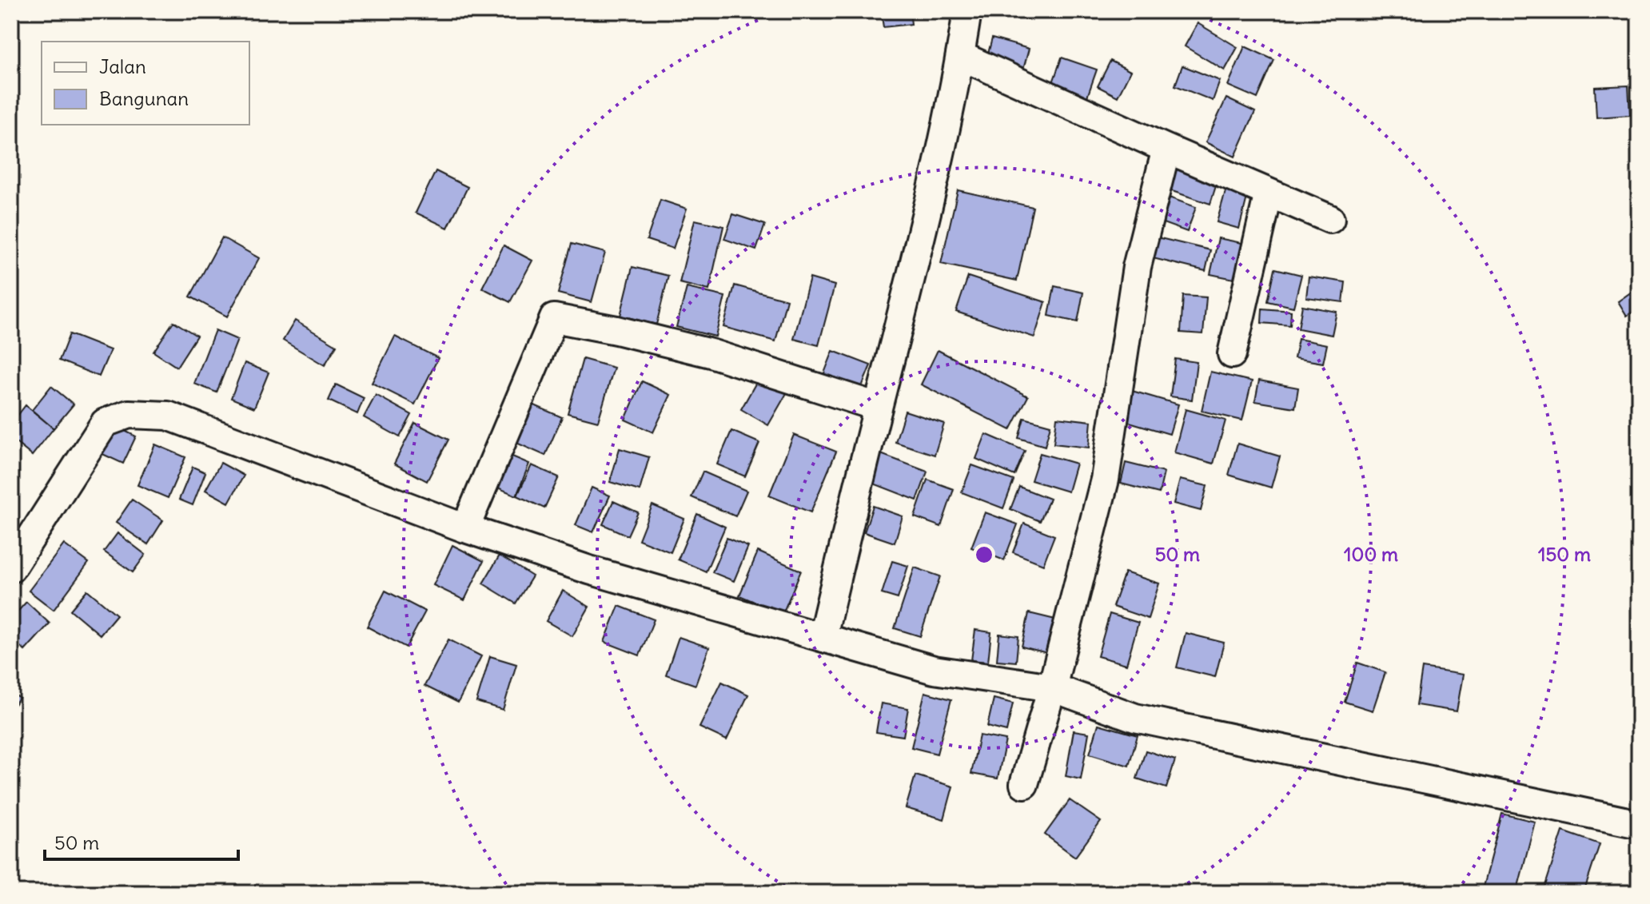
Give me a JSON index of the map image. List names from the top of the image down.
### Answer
{
  "legend": ["Jalan", "Bangunan"],
  "scale_bar": "50 m",
  "rings": ["50 m", "100 m", "150 m"]
}
